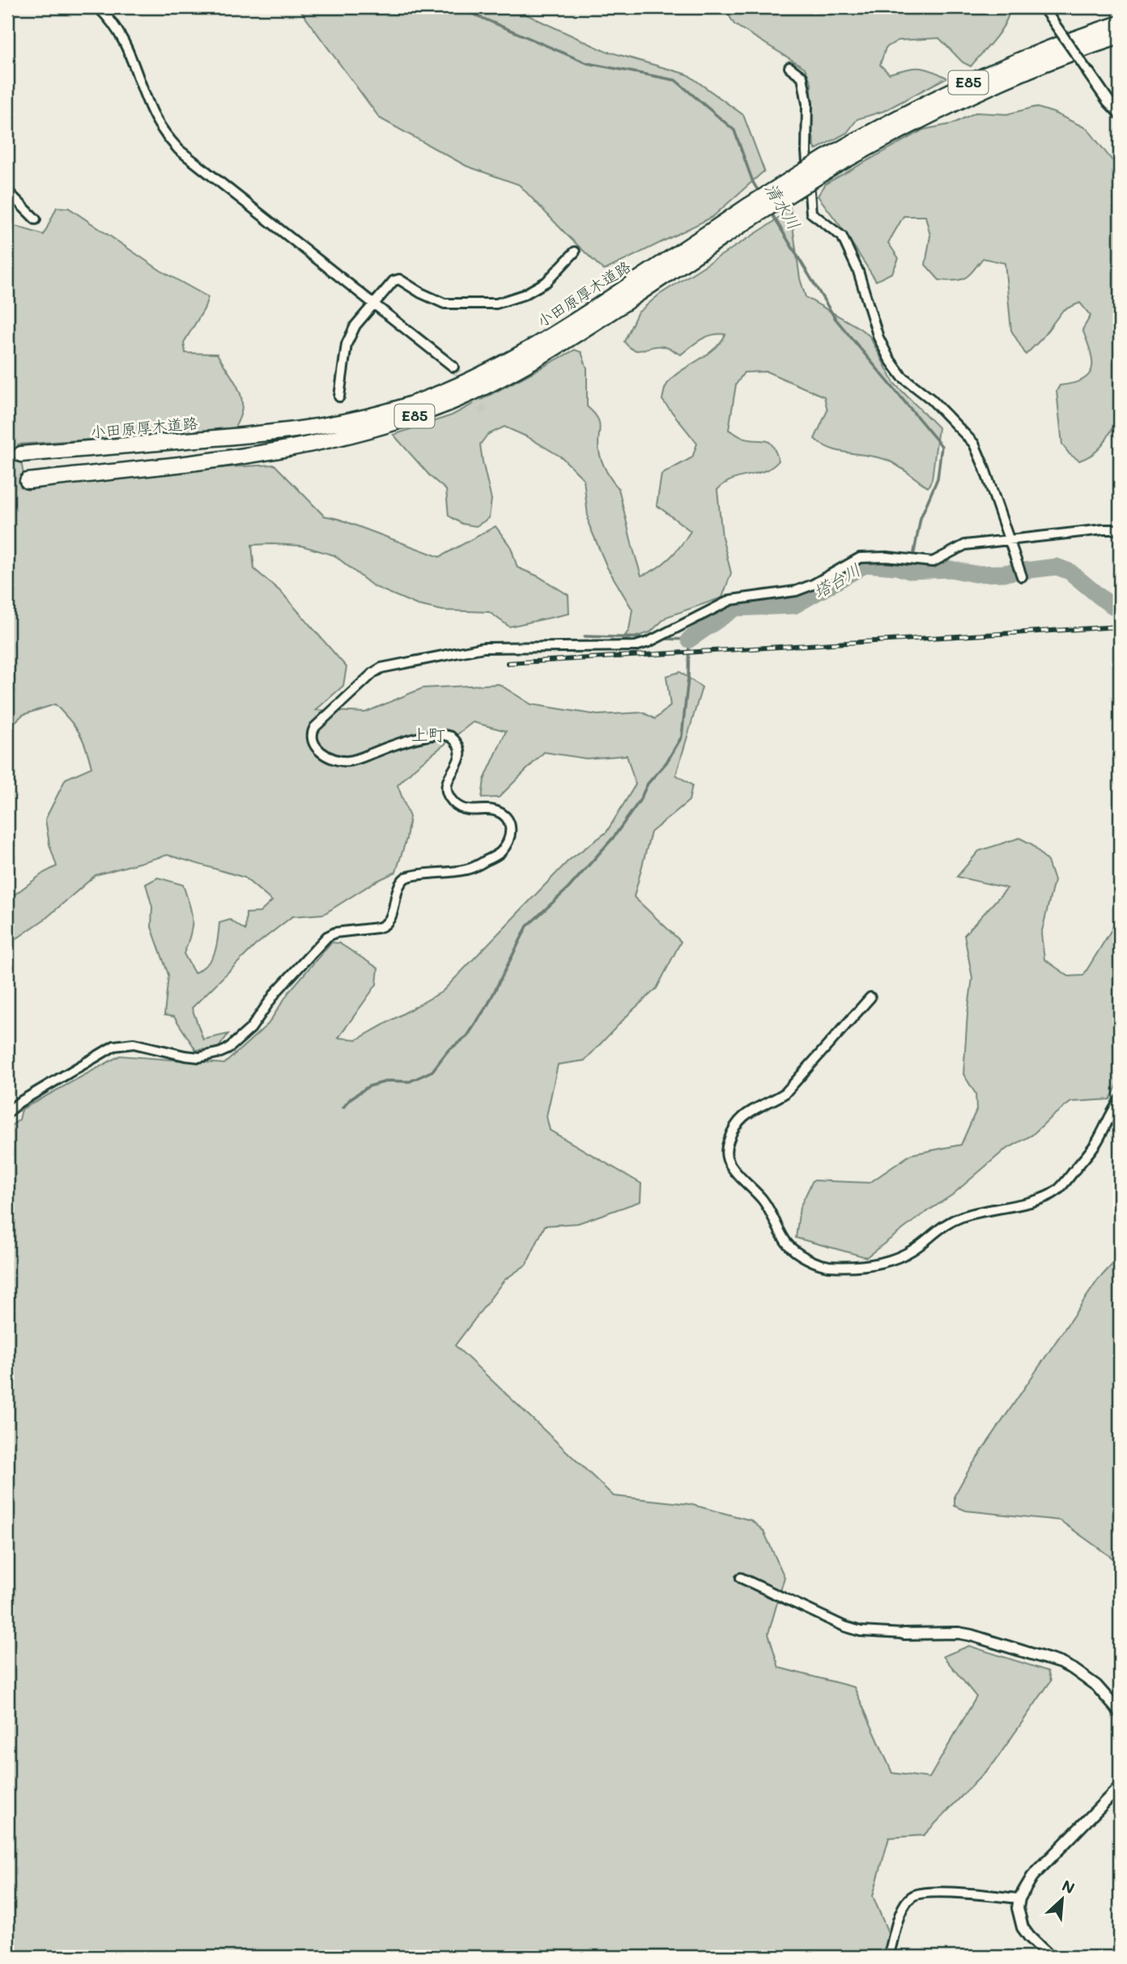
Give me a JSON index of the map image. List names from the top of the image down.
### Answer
{
  "streets": {
    "highway": ["E85", "小田原厚木道路"]
  },
  "districts": ["上町"],
  "water": ["清水川", "塔台川"],
  "north": "top right"
}
